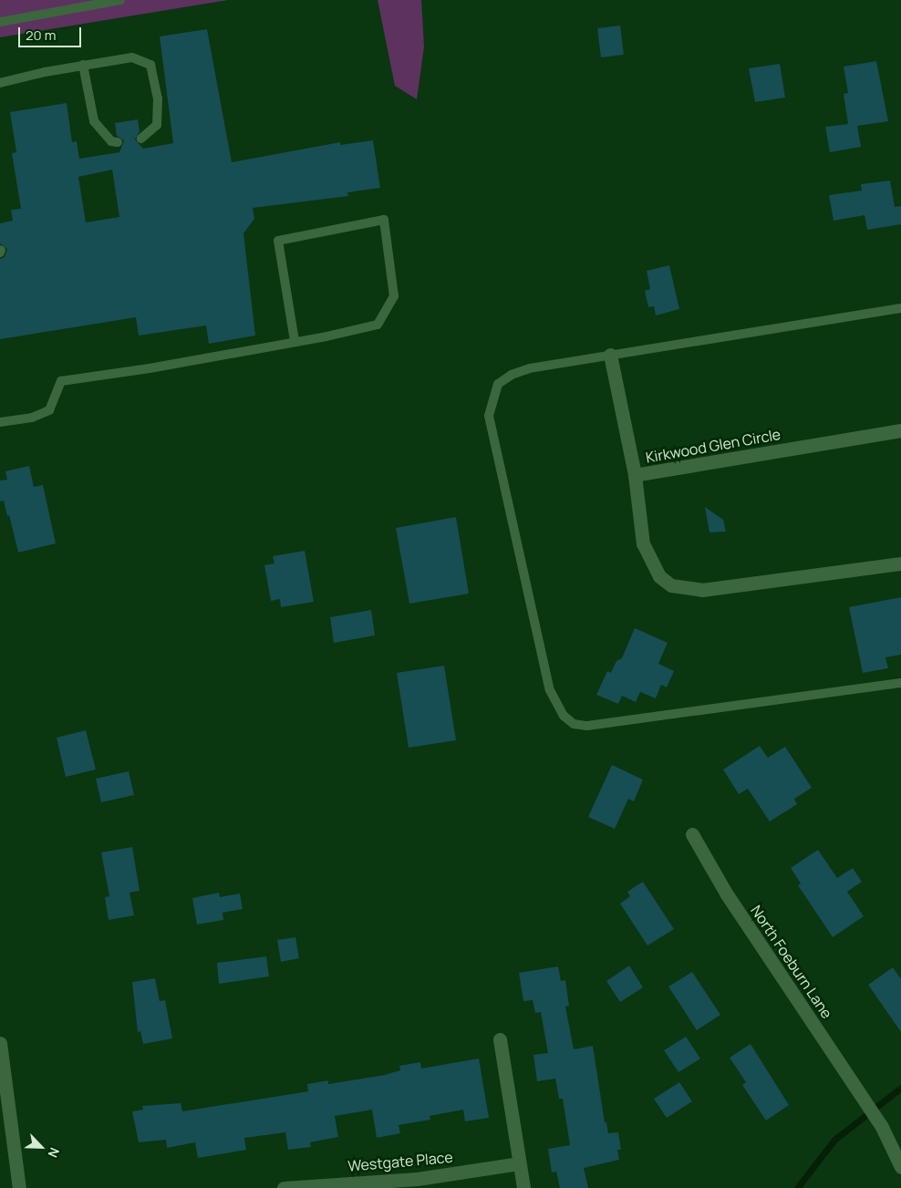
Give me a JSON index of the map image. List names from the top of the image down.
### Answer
{
  "streets": {
    "street": ["Kirkwood Glen Circle", "North Foeburn Lane", "Westgate Place"]
  },
  "scale_bar": "20 m",
  "north": "bottom right"
}
